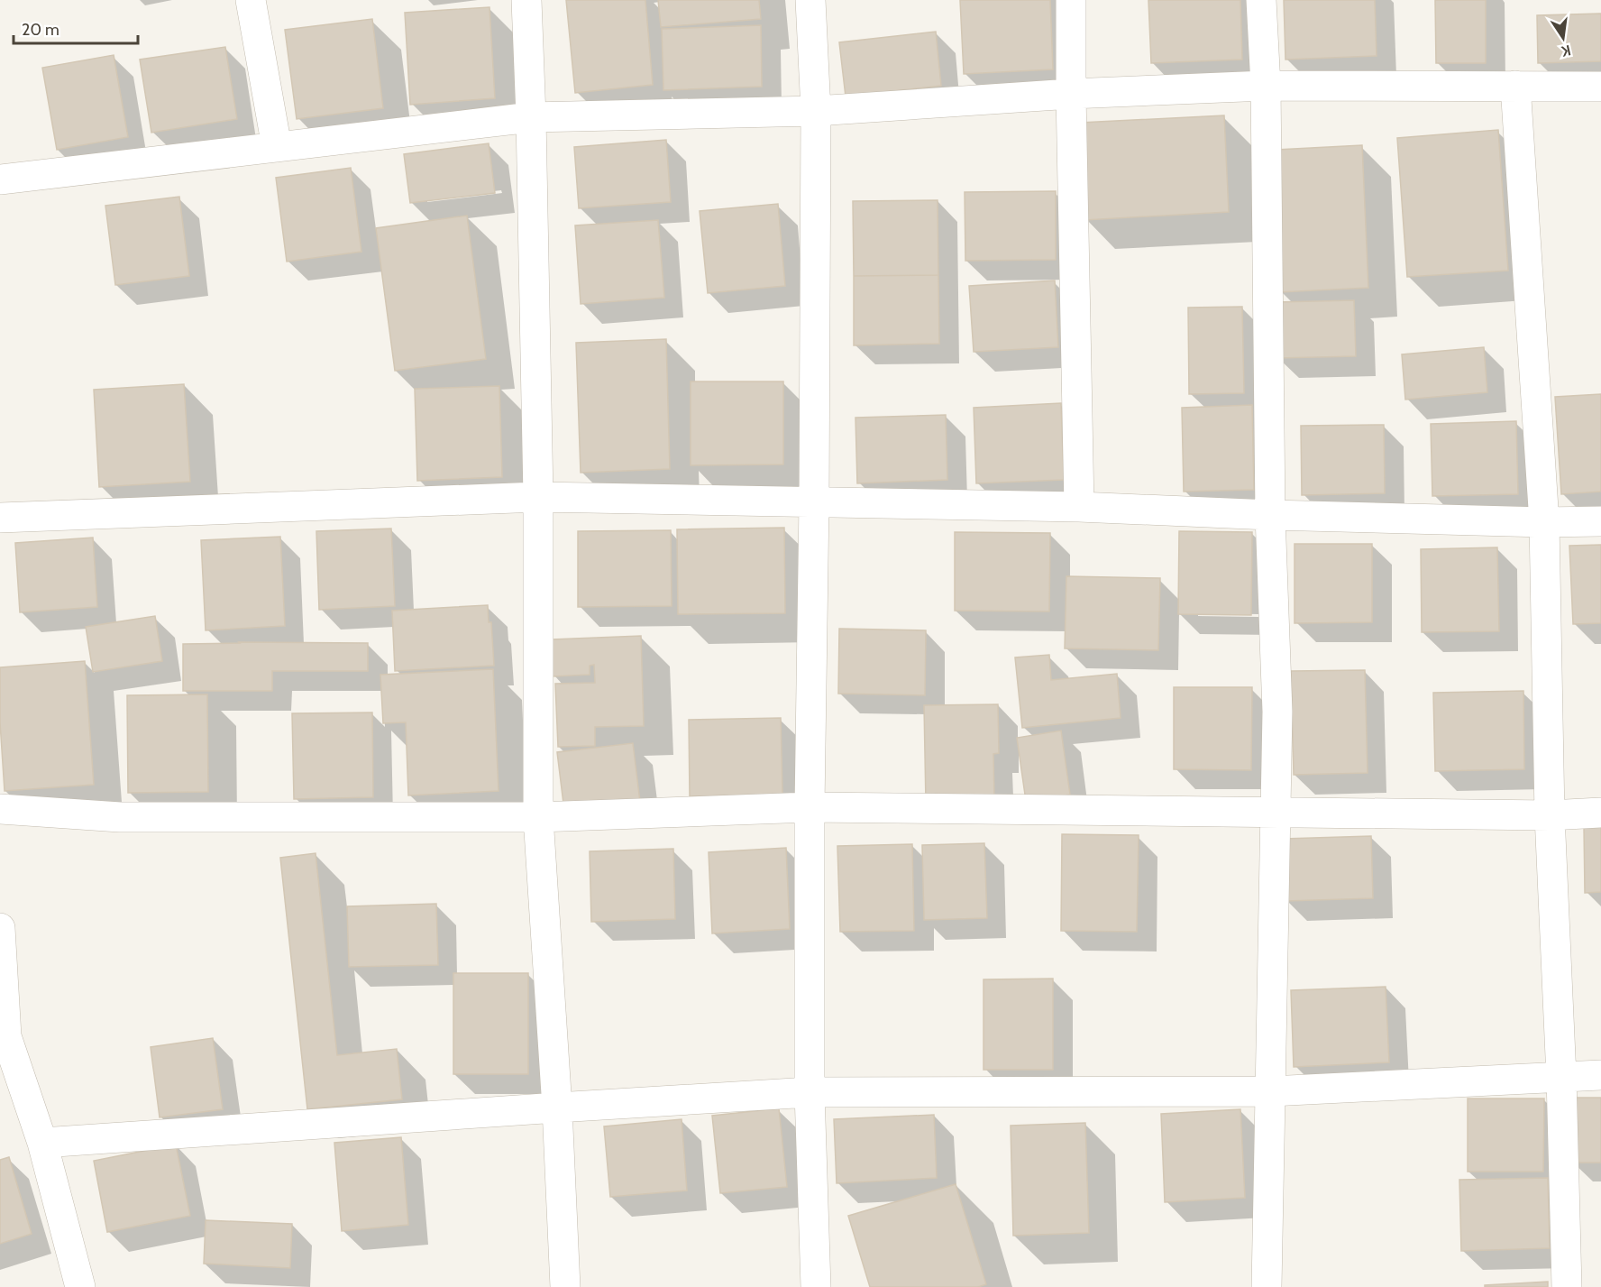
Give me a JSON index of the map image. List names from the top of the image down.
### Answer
{
  "scale_bar": "20 m",
  "north": "bottom"
}
